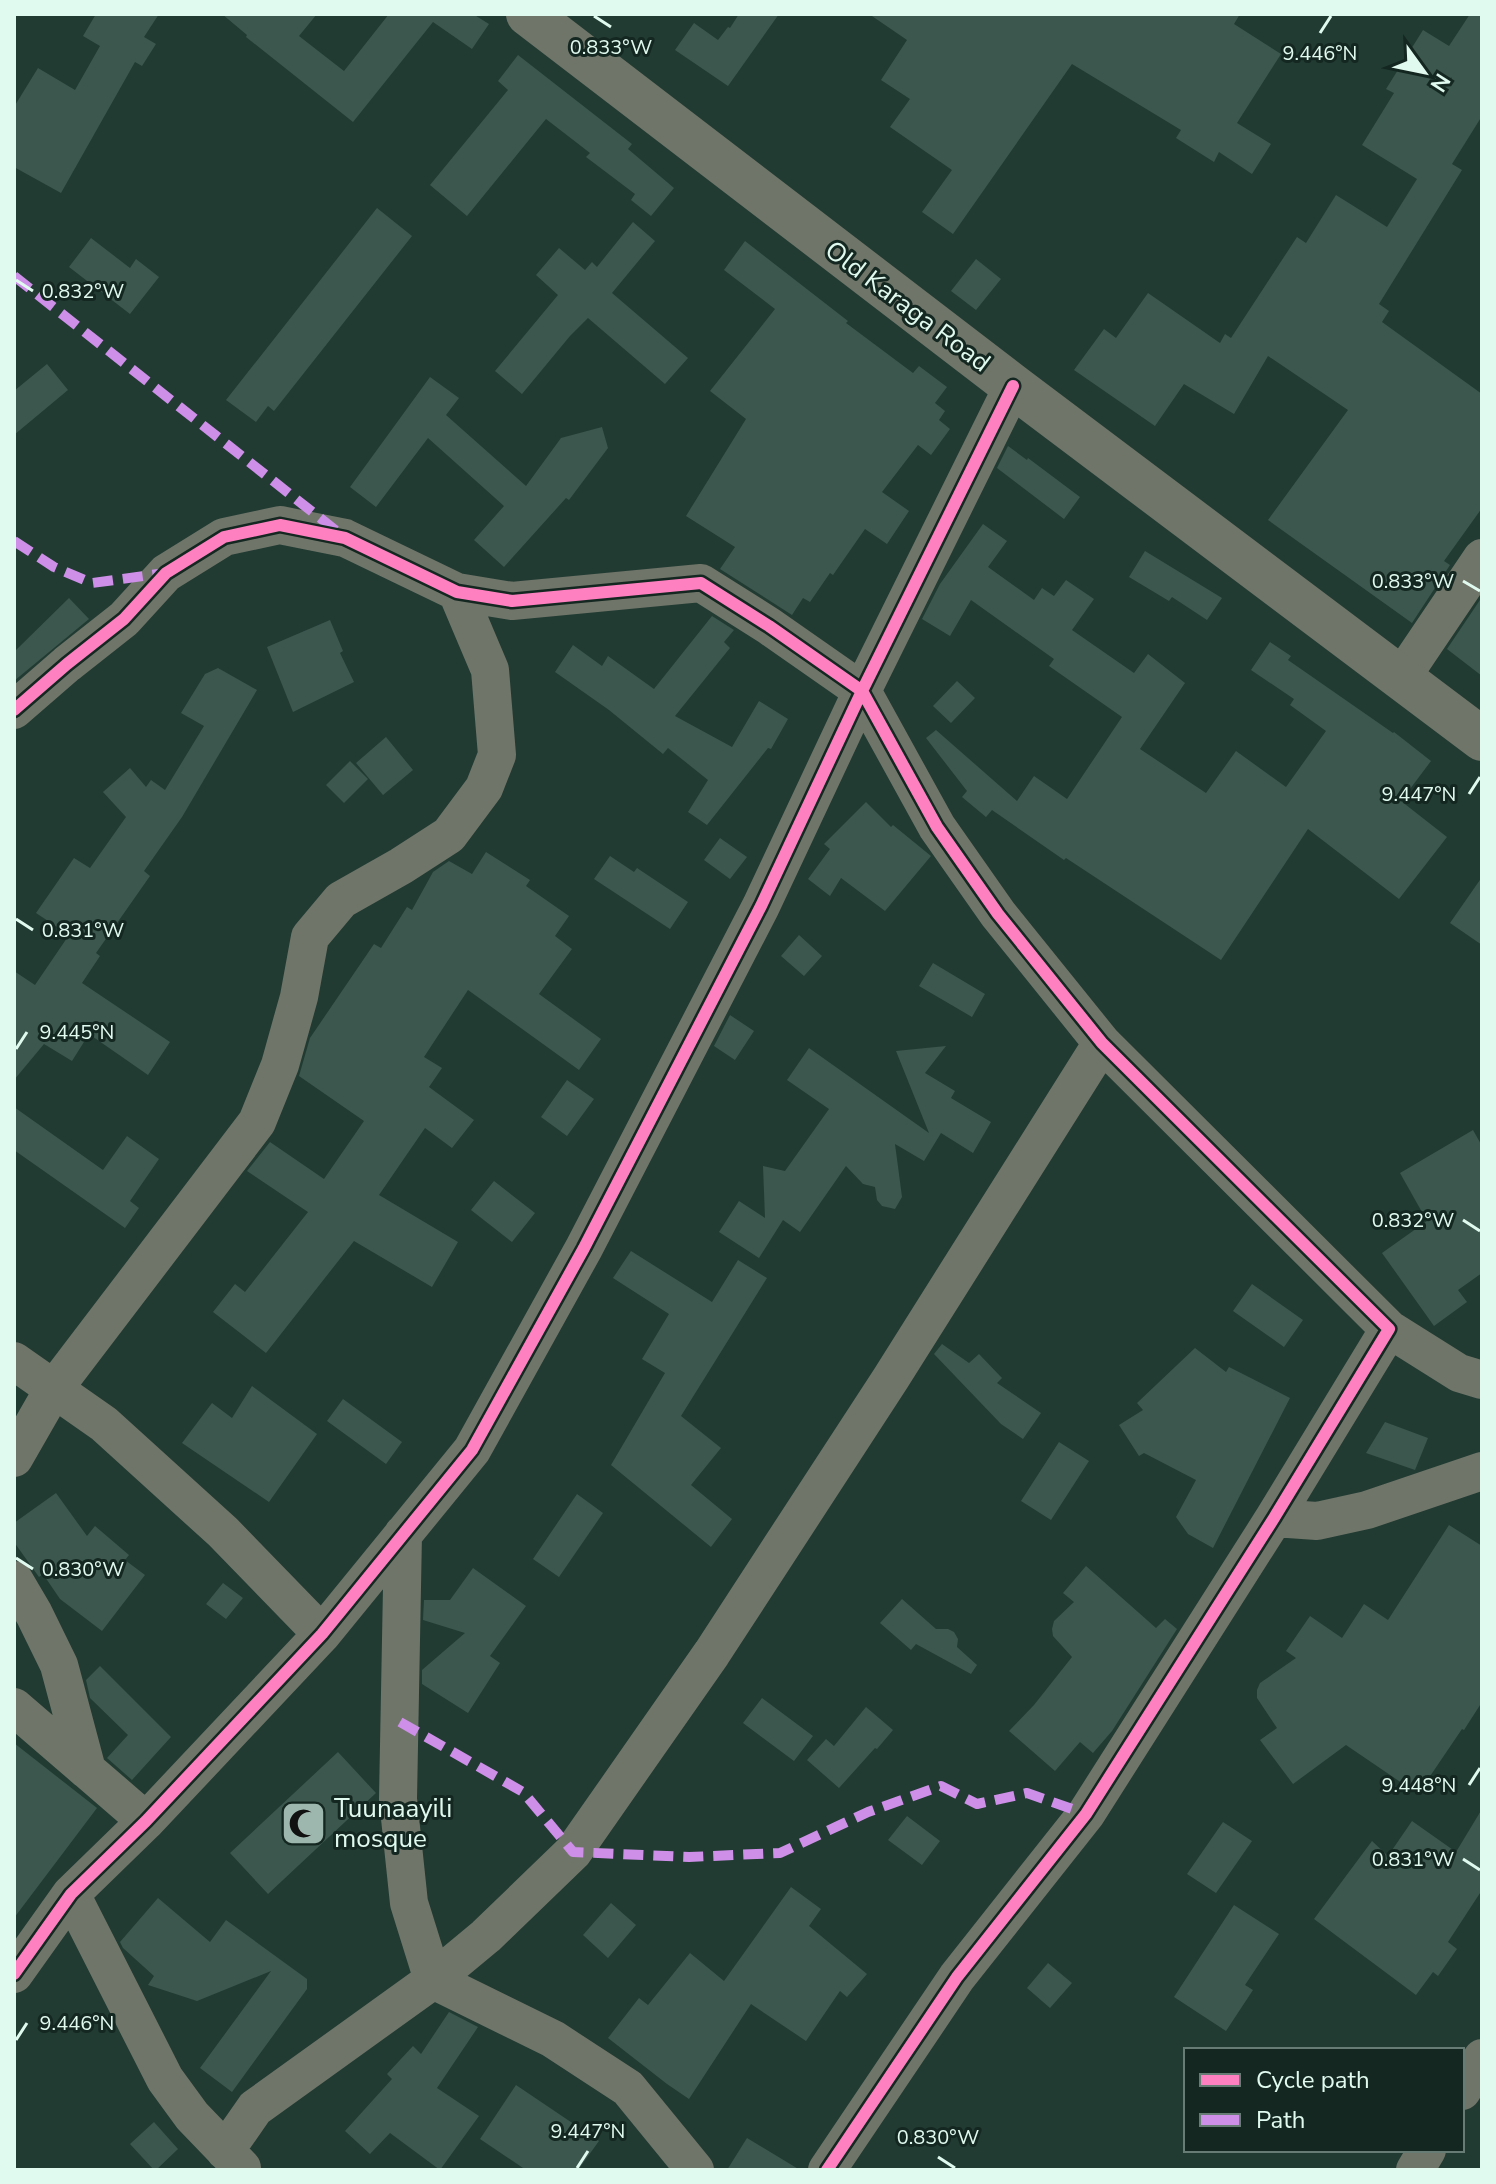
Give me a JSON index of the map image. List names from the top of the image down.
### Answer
{
  "streets": {
    "street": ["Old Karaga Road"]
  },
  "places": {
    "mosque": ["Tuunaayili mosque"]
  },
  "legend": ["Cycle path", "Path"],
  "north": "bottom right",
  "coordinates": [
    "0.833°W",
    "9.446°N",
    "0.832°W",
    "9.447°N",
    "0.831°W",
    "9.445°N",
    "0.830°W",
    "9.448°N"
  ]
}
